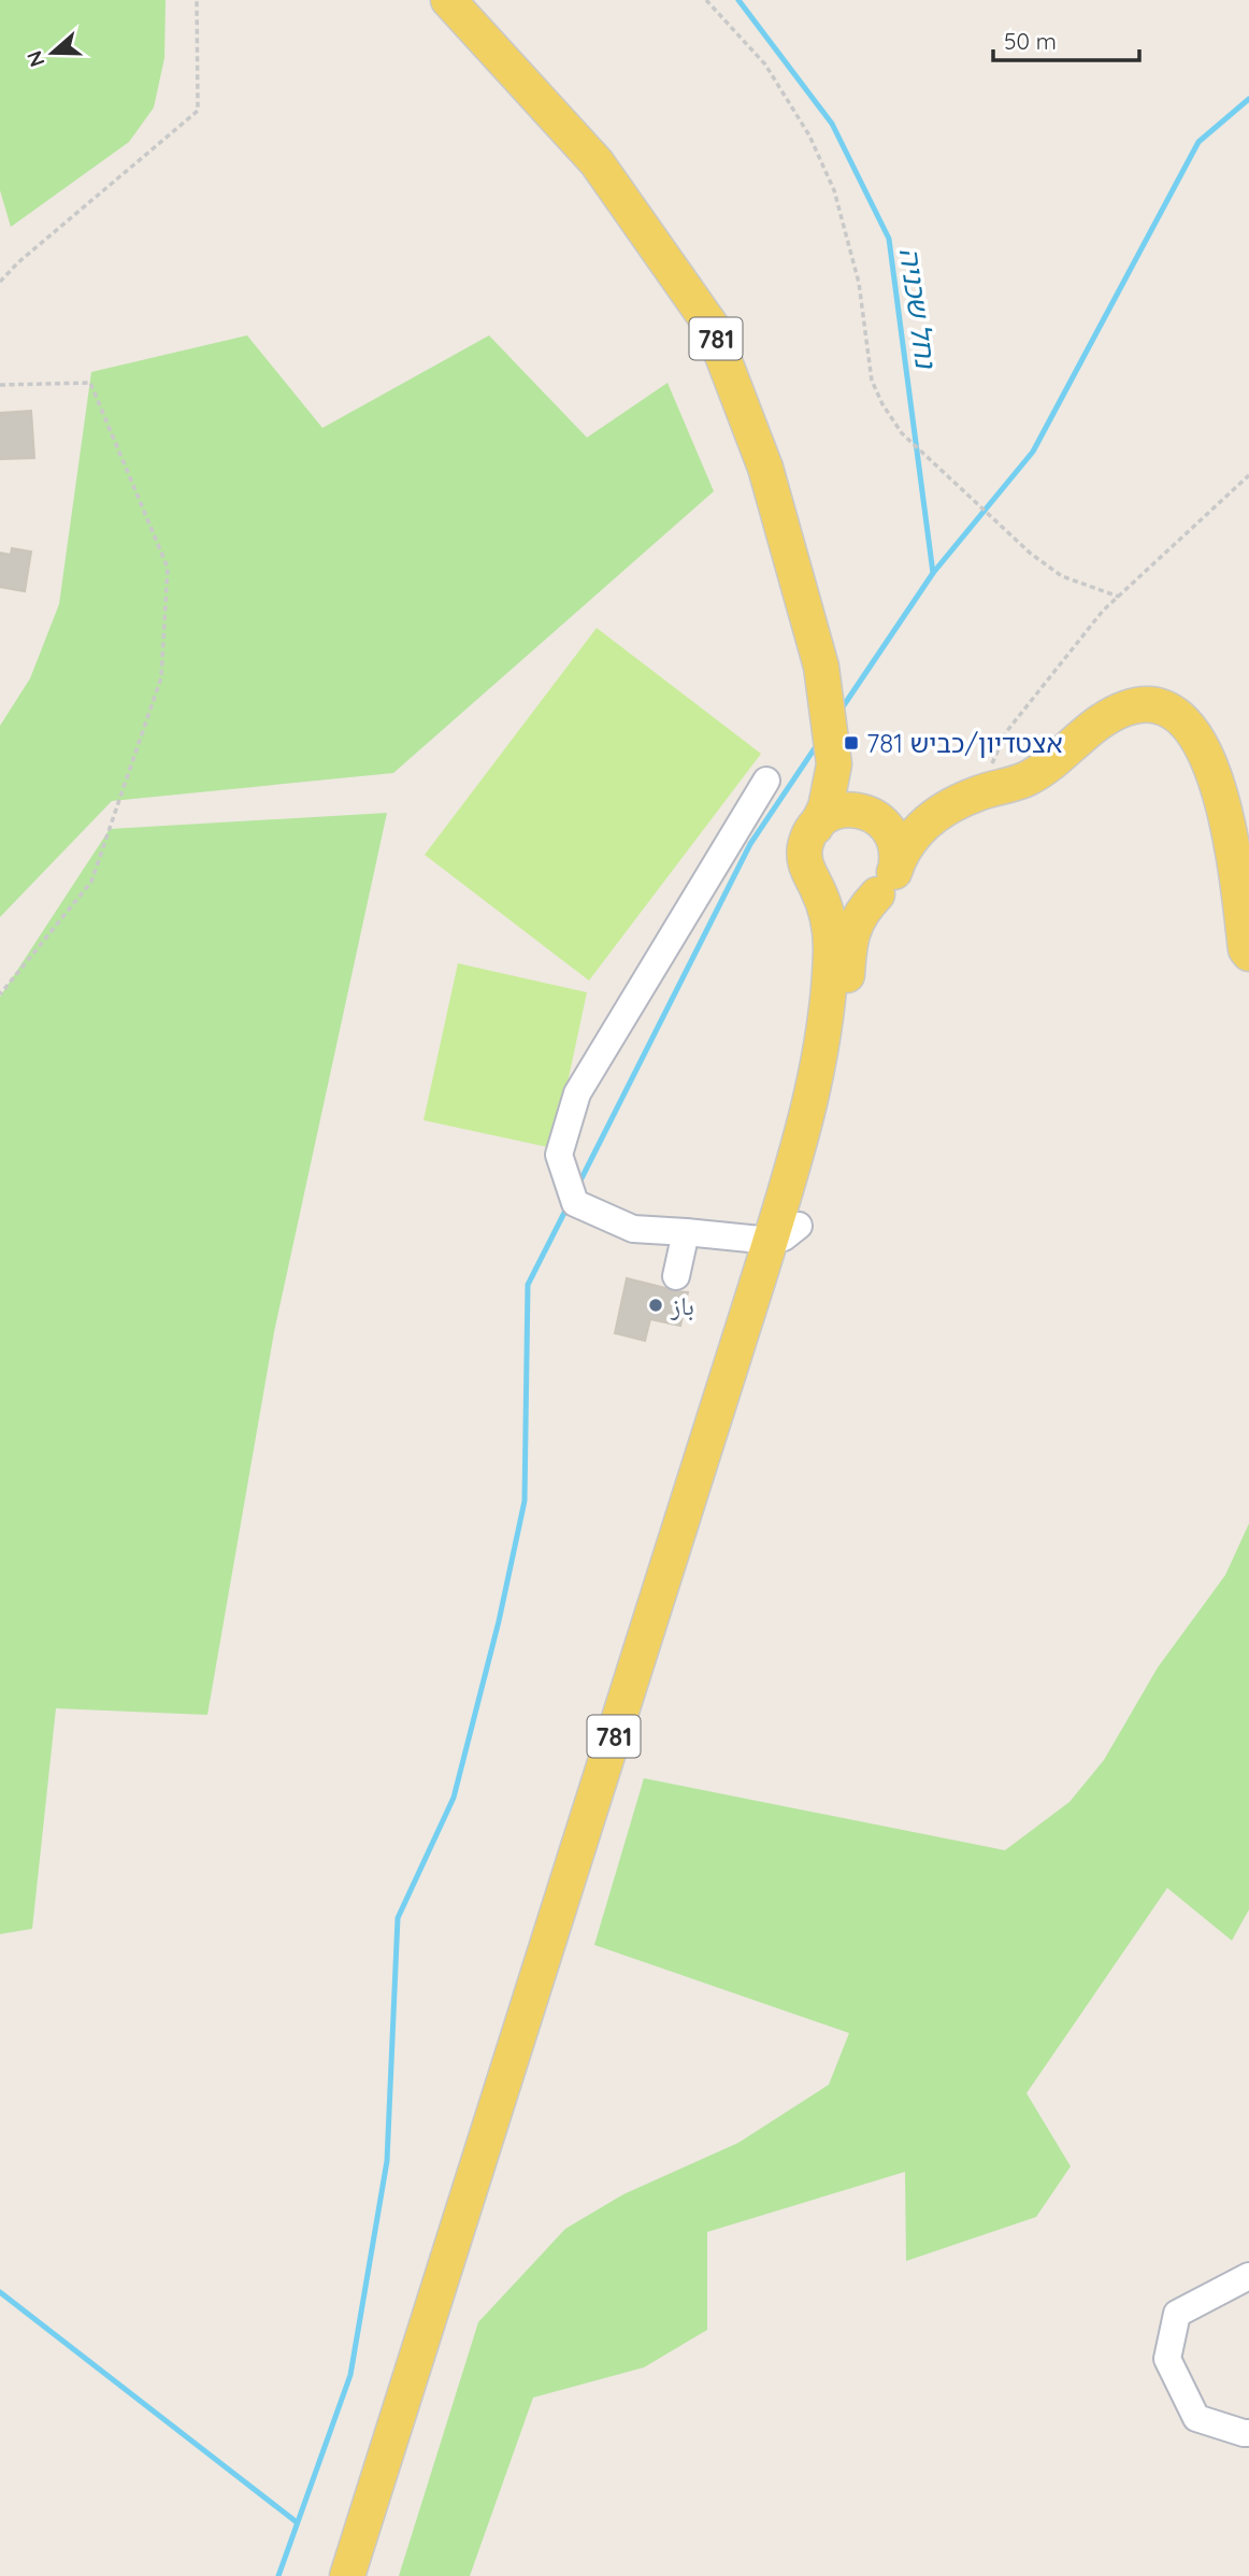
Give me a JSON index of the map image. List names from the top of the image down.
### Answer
{
  "streets": {
    "main road": ["781"]
  },
  "water": ["נחל שכניה"],
  "places": {
    "transit": ["אצטדיון/כביש 781"],
    "other": ["باز"]
  },
  "scale_bar": "50 m",
  "north": "left"
}
